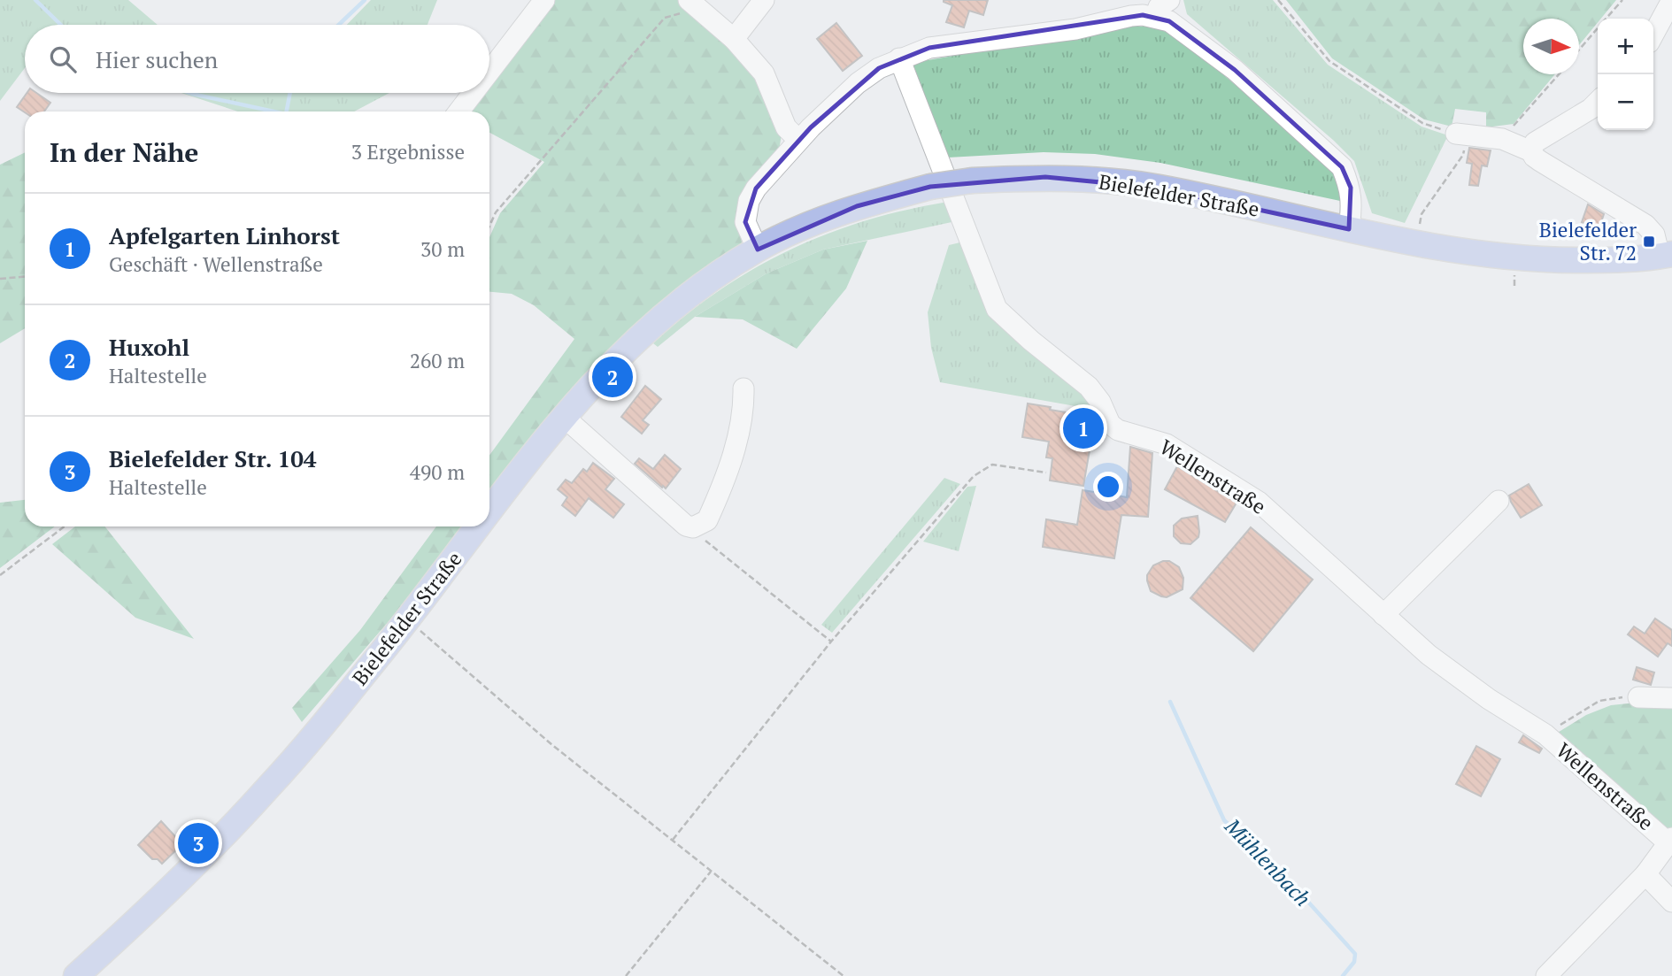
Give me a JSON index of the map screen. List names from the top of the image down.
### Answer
{
  "streets": {
    "main road": ["Bielefelder Straße"],
    "street": ["Wellenstraße"]
  },
  "water": ["Mühlenbach"],
  "places": {
    "transit": ["Bielefelder Str. 72"]
  },
  "north": "right",
  "page": {
    "map_buttons": ["+", "−"],
    "search": "Hier suchen",
    "heading": ["In der Nähe", "3 Ergebnisse"],
    "list": [
      {
        "mark": "1",
        "name": "Apfelgarten Linhorst",
        "note": "Geschäft · Wellenstraße",
        "value": "30 m"
      },
      {
        "mark": "2",
        "name": "Huxohl",
        "note": "Haltestelle",
        "value": "260 m"
      },
      {
        "mark": "3",
        "name": "Bielefelder Str. 104",
        "note": "Haltestelle",
        "value": "490 m"
      }
    ],
    "pins": ["2", "1", "3"]
  }
}
